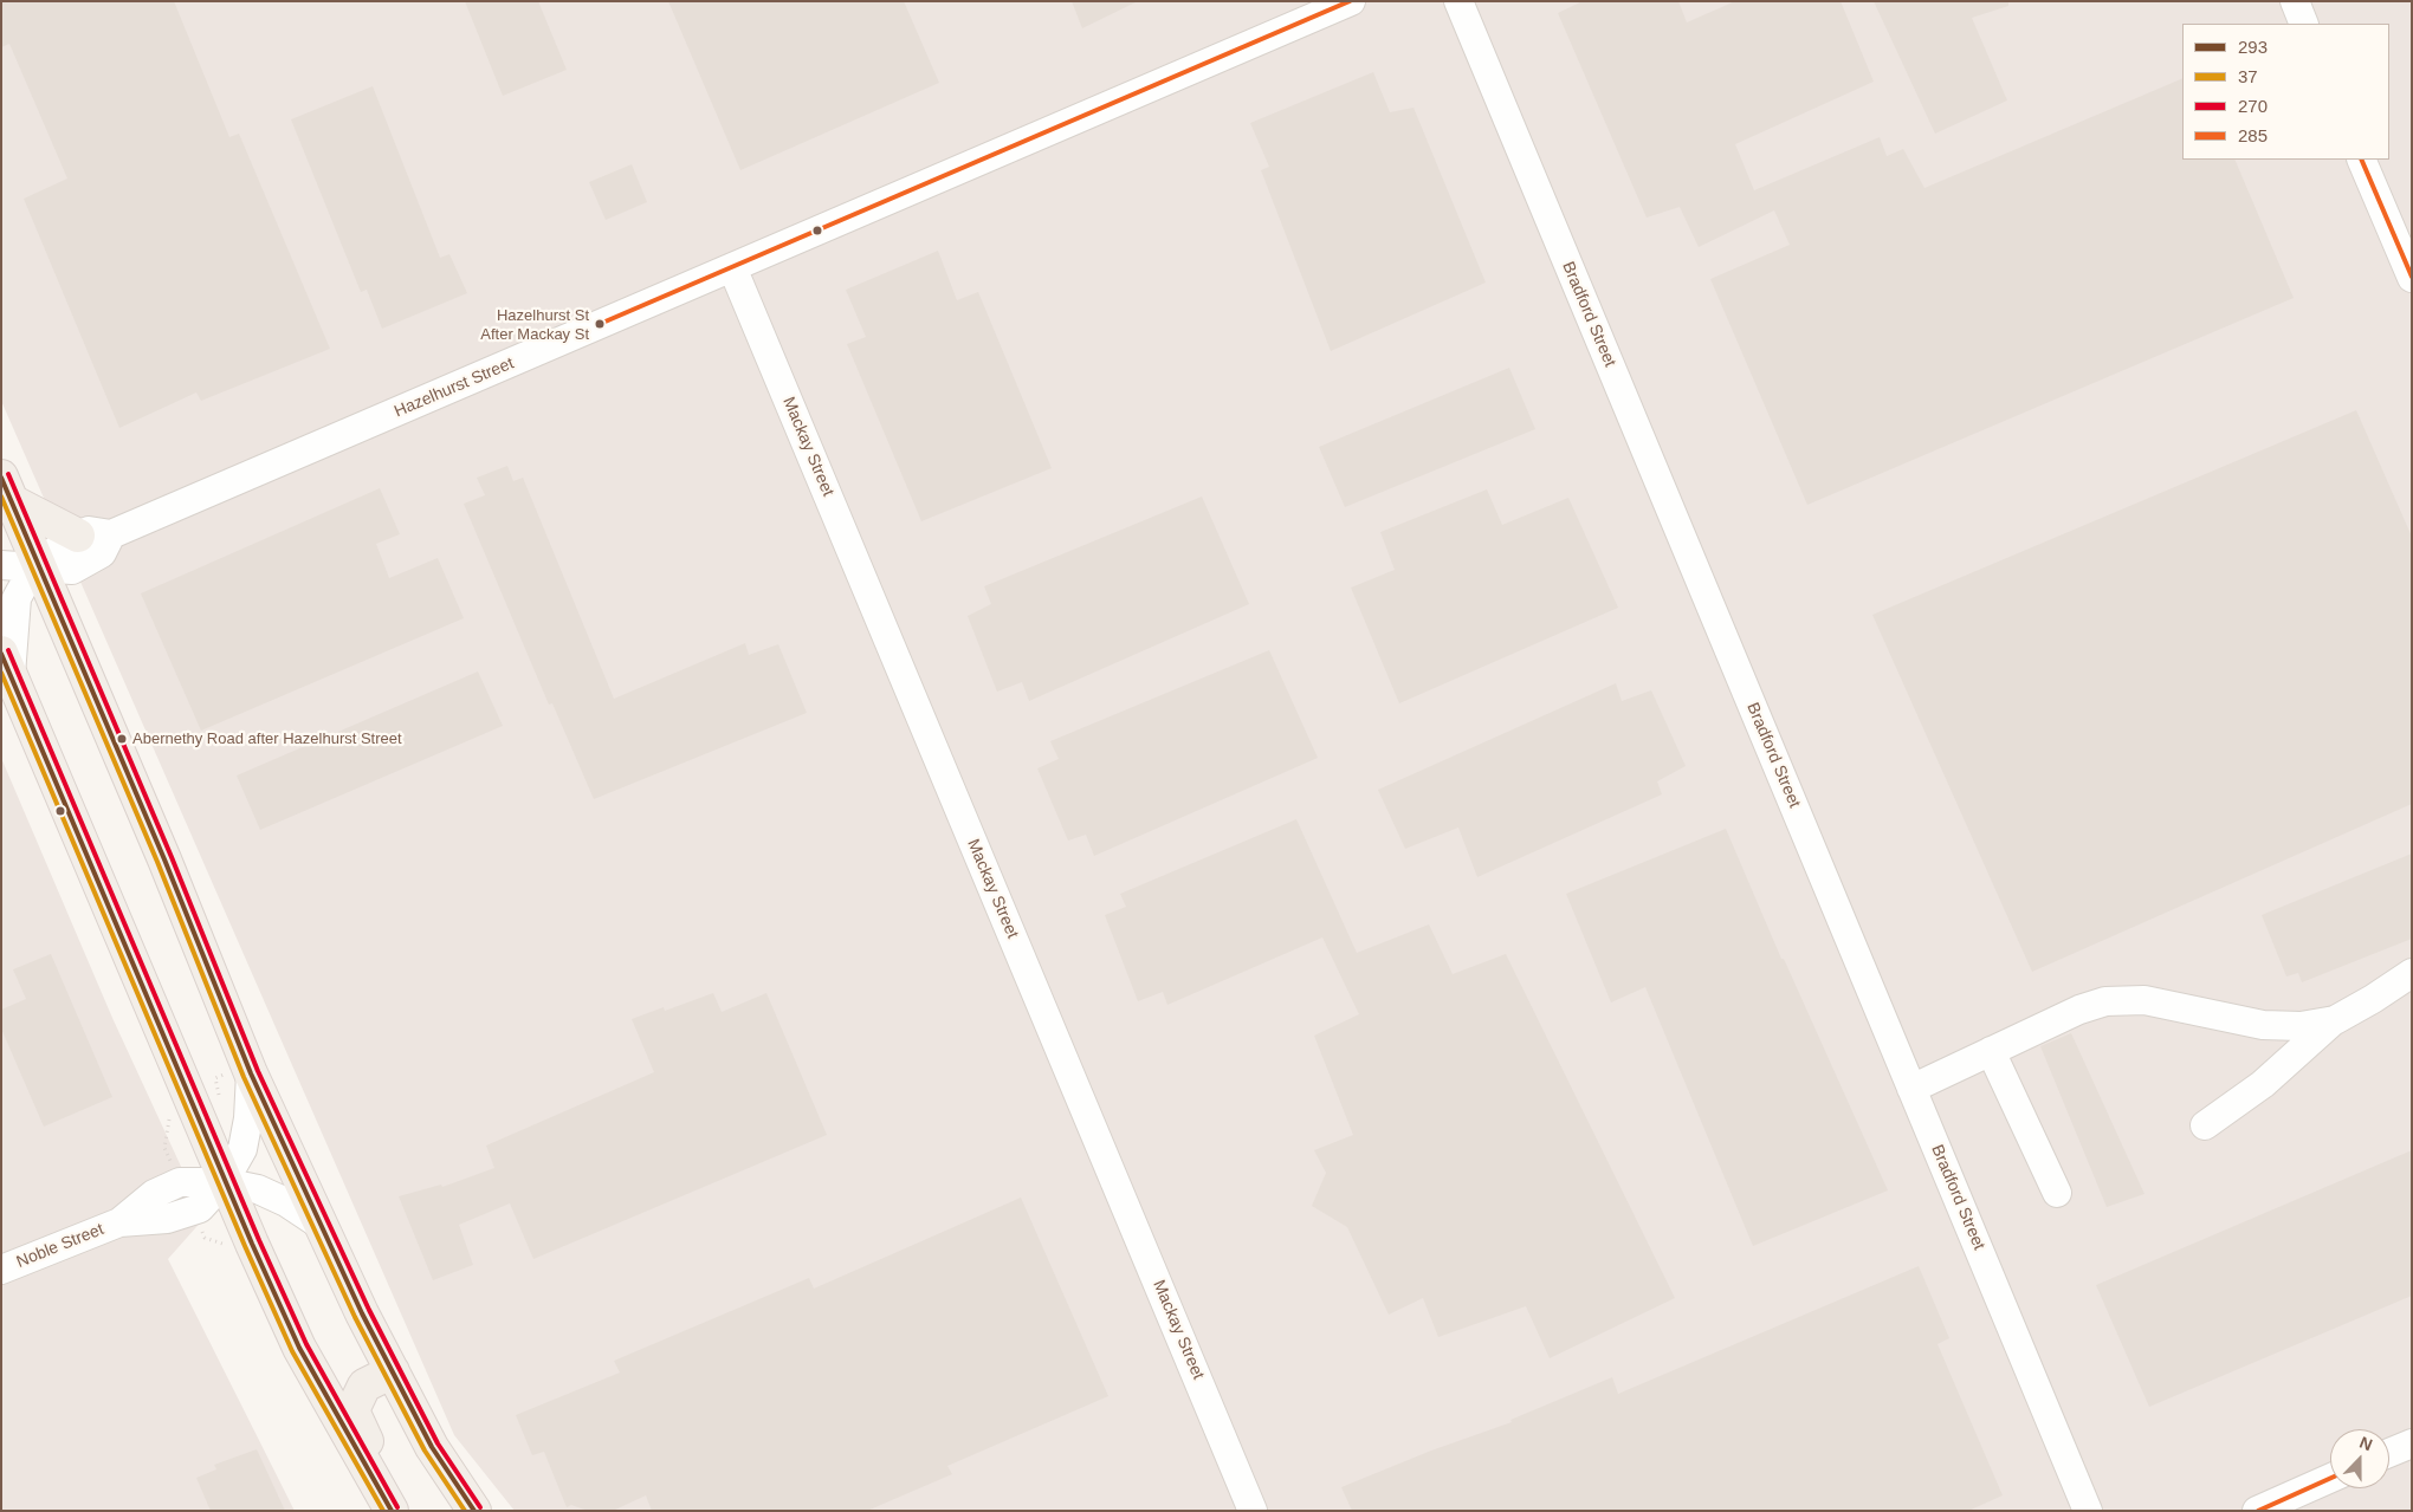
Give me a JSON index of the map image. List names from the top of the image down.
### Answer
{
  "streets": {
    "street": [
      "Bradford Street",
      "Hazelhurst Street",
      "Mackay Street",
      "Noble Street"
    ]
  },
  "crossings": [
    ["Hazelhurst Street", "Mackay Street"]
  ],
  "places": ["Hazelhurst St After Mackay St", "Abernethy Road after Hazelhurst Street"],
  "lines": [
    "transit line 285",
    "transit line 270",
    "transit line 293",
    "transit line 37"
  ],
  "legend": [
    "293",
    "37",
    "270",
    "285"
  ],
  "north": "top"
}
